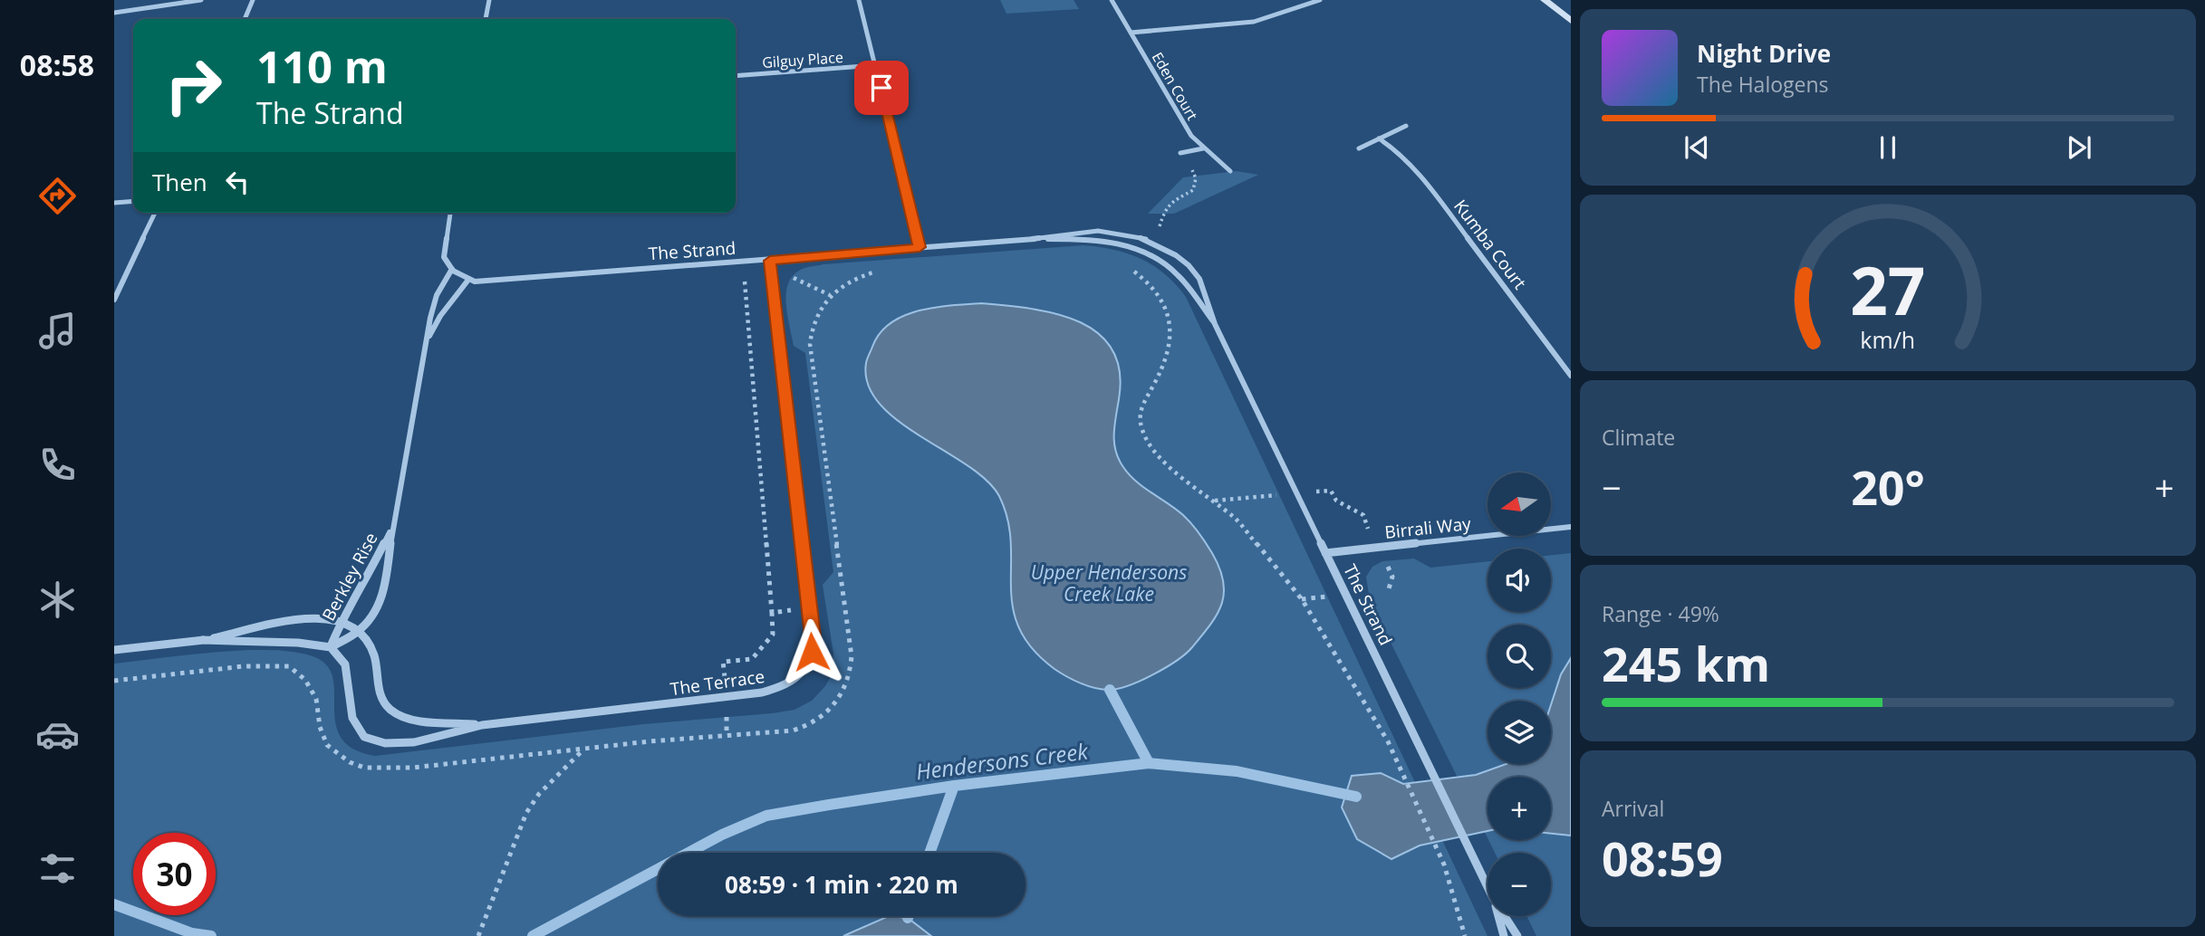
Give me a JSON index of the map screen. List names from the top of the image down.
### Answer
{
  "streets": {
    "street": [
      "Gilguy Place",
      "Eden Court",
      "Kumba Court",
      "The Strand",
      "Birrali Way",
      "Berkley Rise",
      "The Terrace"
    ]
  },
  "crossings": [
    ["The Strand", "Birrali Way"],
    ["The Strand", "Berkley Rise"],
    ["The Strand", "The Terrace"],
    ["Berkley Rise", "The Terrace"]
  ],
  "water": ["Upper Hendersons Creek Lake", "Hendersons Creek"],
  "north": "left",
  "page": {
    "tabs": "08:58",
    "turn": ["110 m", "The Strand"],
    "song": ["Night Drive", "The Halogens"],
    "then": "Then",
    "tile": [
      "Climate",
      ["Range · 49%", "245 km"],
      ["Arrival", "08:59"]
    ],
    "heat": ["−", "20°", "+"],
    "map_buttons": ["+", "−"],
    "limit": "30",
    "trip": "08:59 · 1 min · 220 m",
    "gauge": ["27", "km/h"]
  }
}
